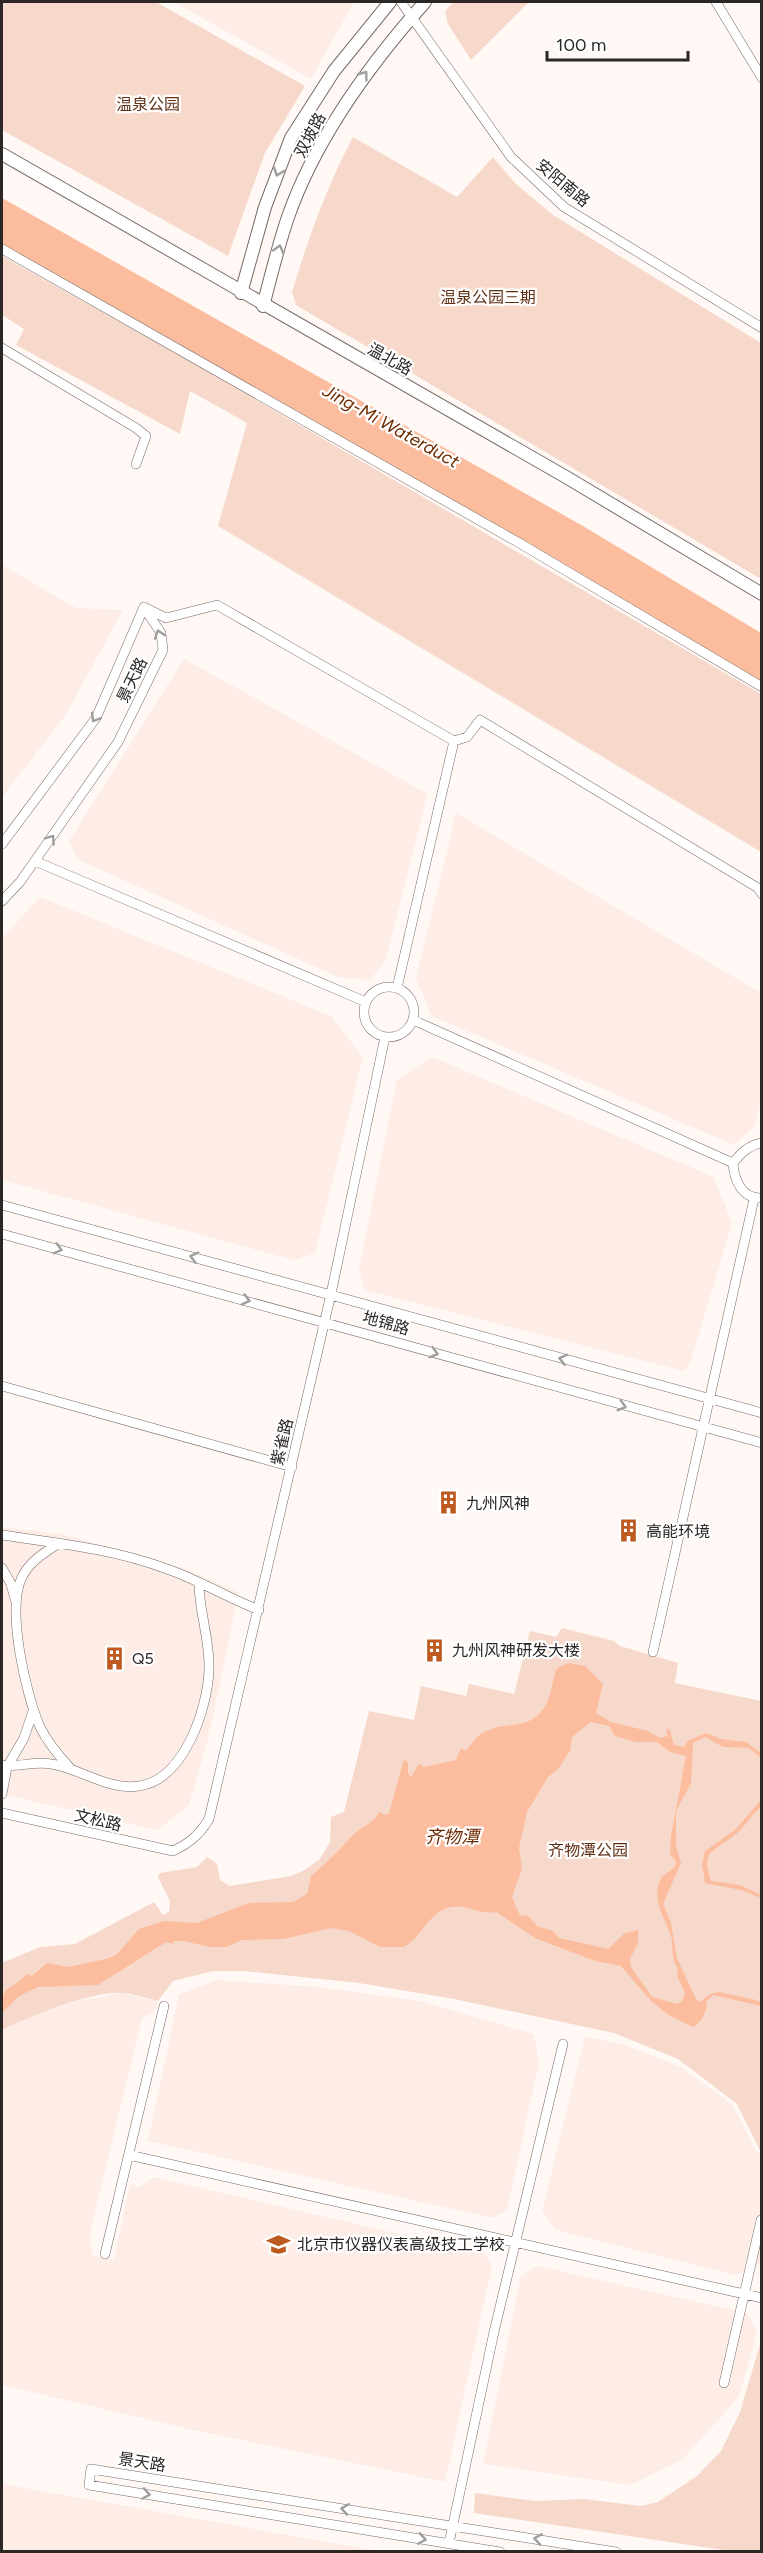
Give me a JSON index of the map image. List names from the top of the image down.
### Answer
{
  "streets": {
    "main road": ["双坡路", "温北路"],
    "street": [
      "安阳南路",
      "景天路",
      "地锦路",
      "紫雀路",
      "文松路"
    ]
  },
  "crossings": [
    ["双坡路", "安阳南路"],
    ["双坡路", "温北路"],
    ["地锦路", "紫雀路"],
    ["紫雀路", "文松路"]
  ],
  "water": ["Jing-Mi Waterduct", "齐物潭"],
  "parks": ["温泉公园", "温泉公园三期", "齐物潭公园"],
  "places": {
    "building": [
      "九州风神",
      "高能环境",
      "九州风神研发大楼",
      "Q5"
    ],
    "school or university": ["北京市仪器仪表高级技工学校"]
  },
  "scale_bar": "100 m"
}
